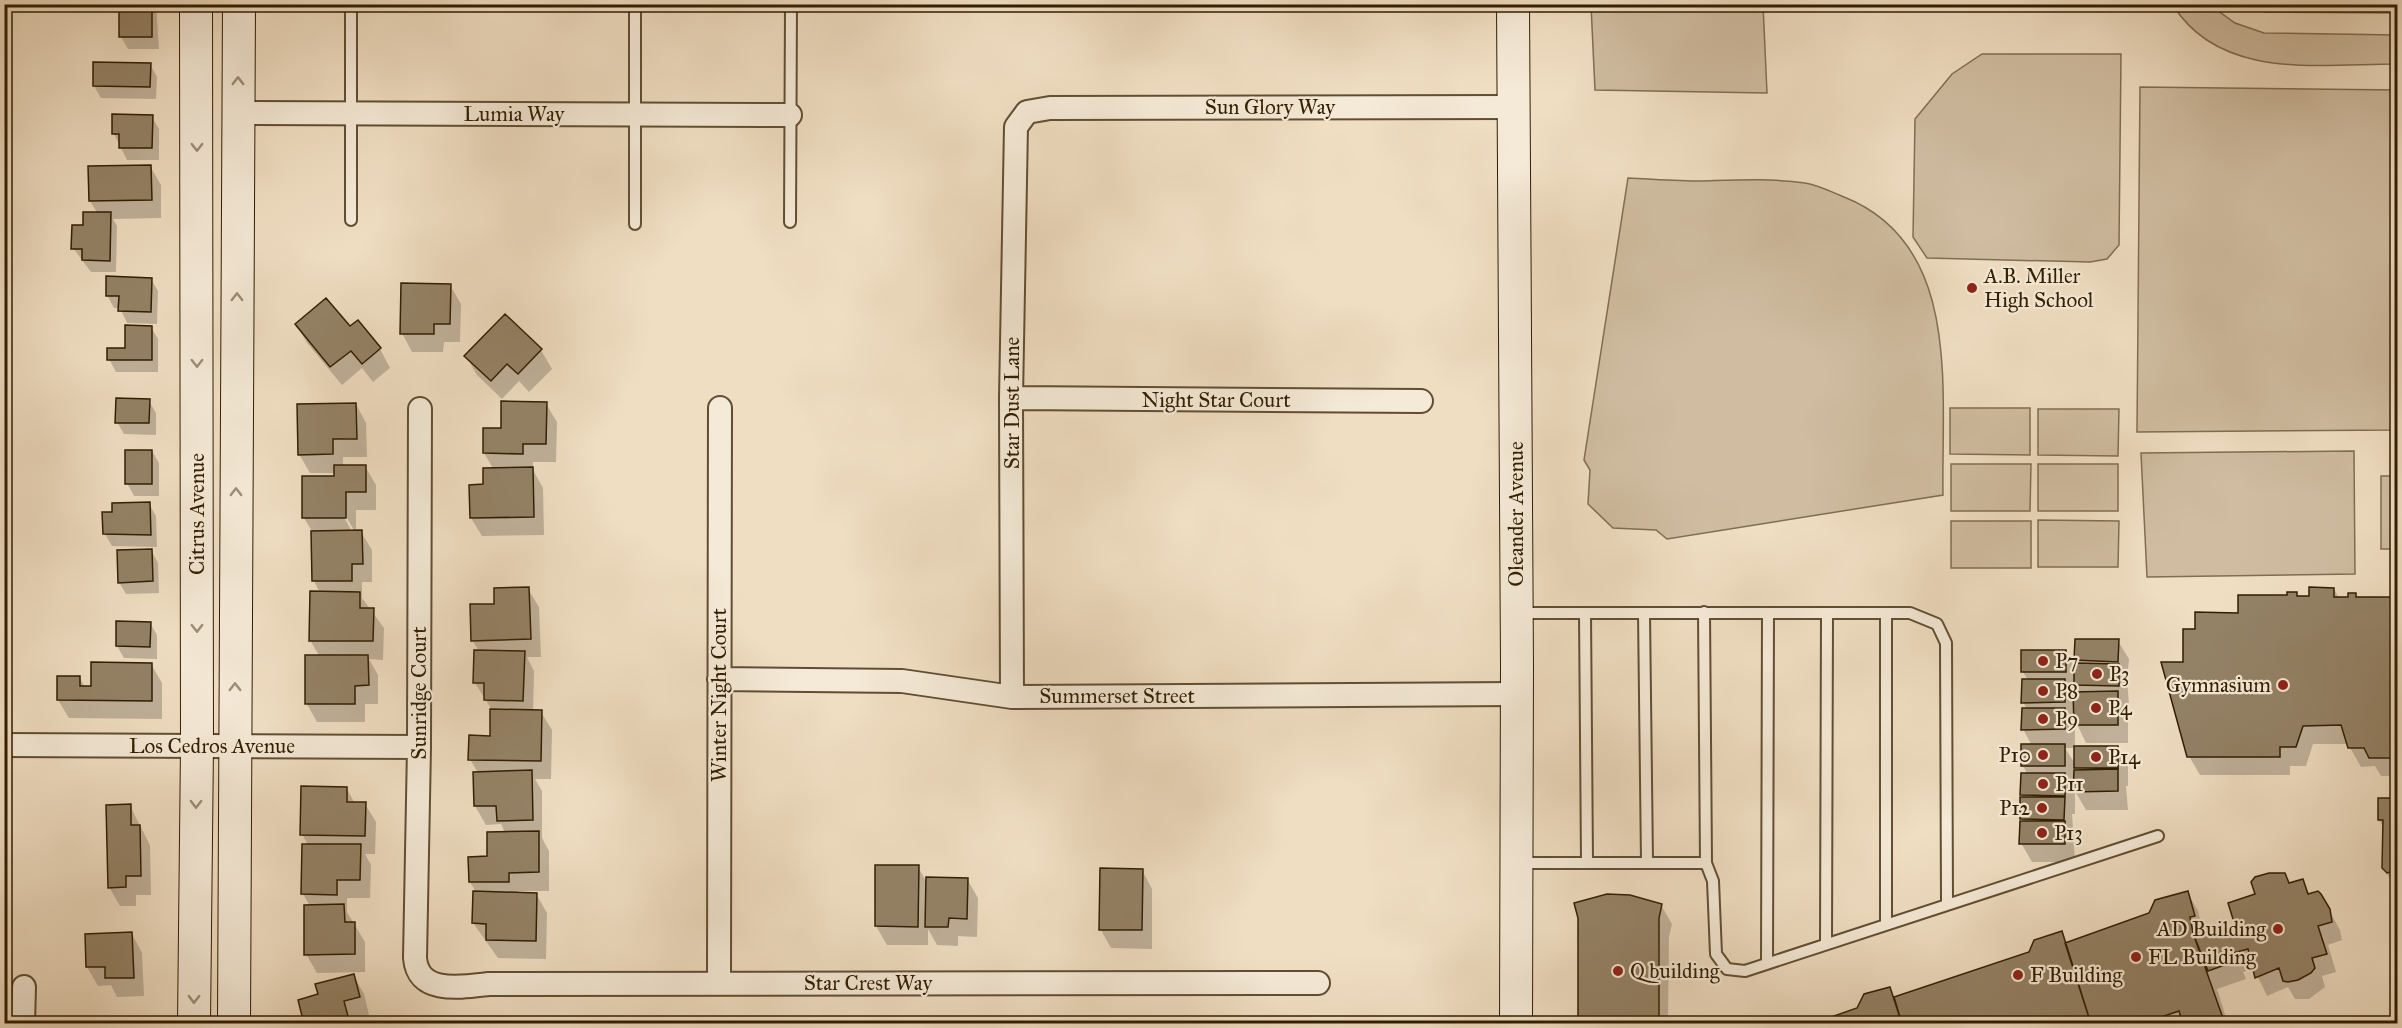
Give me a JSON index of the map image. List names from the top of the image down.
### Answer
{
  "streets": {
    "main road": ["Citrus Avenue", "Oleander Avenue"],
    "street": [
      "Sun Glory Way",
      "Lumia Way",
      "Night Star Court",
      "Star Dust Lane",
      "Sunridge Court",
      "Winter Night Court",
      "Summerset Street",
      "Los Cedros Avenue",
      "Star Crest Way"
    ]
  },
  "crossings": [
    ["Sun Glory Way", "Star Dust Lane"],
    ["Sun Glory Way", "Oleander Avenue"],
    ["Lumia Way", "Citrus Avenue"],
    ["Night Star Court", "Star Dust Lane"],
    ["Star Dust Lane", "Summerset Street"],
    ["Citrus Avenue", "Los Cedros Avenue"],
    ["Oleander Avenue", "Summerset Street"],
    ["Sunridge Court", "Los Cedros Avenue"],
    ["Sunridge Court", "Star Crest Way"],
    ["Winter Night Court", "Summerset Street"],
    ["Winter Night Court", "Star Crest Way"]
  ],
  "places": [
    "A.B. Miller High School",
    "P7",
    "P3",
    "Gymnasium",
    "P8",
    "P4",
    "P9",
    "P10",
    "P14",
    "P11",
    "P12",
    "P13",
    "AD Building",
    "FL Building",
    "Q building",
    "F Building"
  ]
}
